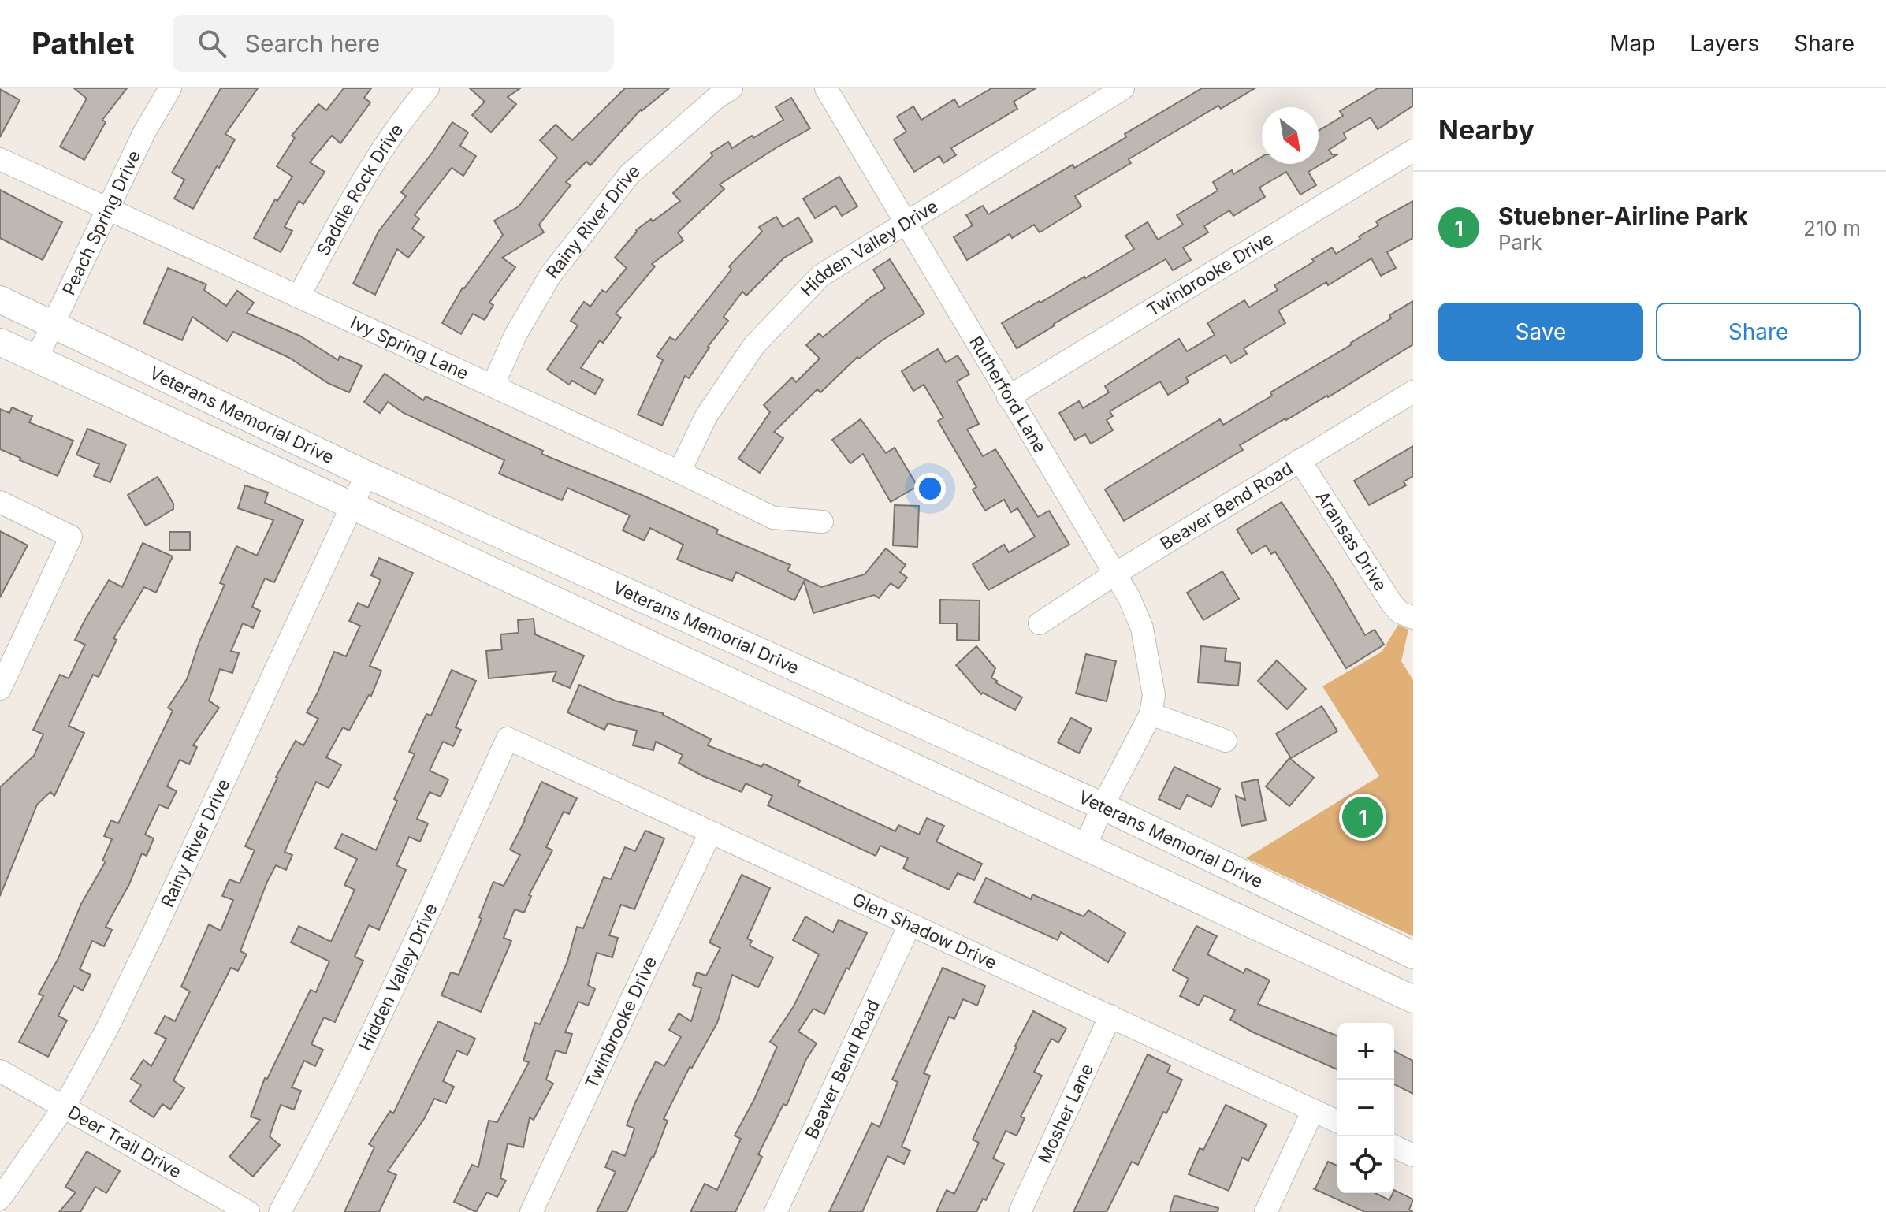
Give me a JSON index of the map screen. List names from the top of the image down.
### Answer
{
  "streets": {
    "main road": ["Veterans Memorial Drive"],
    "street": [
      "Saddle Rock Drive",
      "Peach Spring Drive",
      "Rainy River Drive",
      "Hidden Valley Drive",
      "Twinbrooke Drive",
      "Ivy Spring Lane",
      "Rutherford Lane",
      "Beaver Bend Road",
      "Aransas Drive",
      "Glen Shadow Drive",
      "Mosher Lane",
      "Deer Trail Drive"
    ]
  },
  "crossings": [
    ["Saddle Rock Drive", "Ivy Spring Lane"],
    ["Peach Spring Drive", "Ivy Spring Lane"],
    ["Peach Spring Drive", "Veterans Memorial Drive"],
    ["Rainy River Drive", "Ivy Spring Lane"],
    ["Rainy River Drive", "Veterans Memorial Drive"],
    ["Rainy River Drive", "Deer Trail Drive"],
    ["Hidden Valley Drive", "Ivy Spring Lane"],
    ["Hidden Valley Drive", "Rutherford Lane"],
    ["Hidden Valley Drive", "Glen Shadow Drive"],
    ["Twinbrooke Drive", "Rutherford Lane"],
    ["Twinbrooke Drive", "Glen Shadow Drive"],
    ["Rutherford Lane", "Veterans Memorial Drive"],
    ["Rutherford Lane", "Beaver Bend Road"],
    ["Beaver Bend Road", "Aransas Drive"],
    ["Beaver Bend Road", "Glen Shadow Drive"],
    ["Glen Shadow Drive", "Mosher Lane"]
  ],
  "north": "bottom right",
  "page": {
    "header": "Pathlet",
    "search": "Search here",
    "nav": ["Map", "Layers", "Share"],
    "heading": "Nearby",
    "list": [
      {
        "mark": "1",
        "name": "Stuebner-Airline Park",
        "note": "Park",
        "value": "210 m"
      }
    ],
    "buttons": ["Save", "Share"],
    "pins": "1",
    "map_buttons": ["+", "−"]
  }
}
